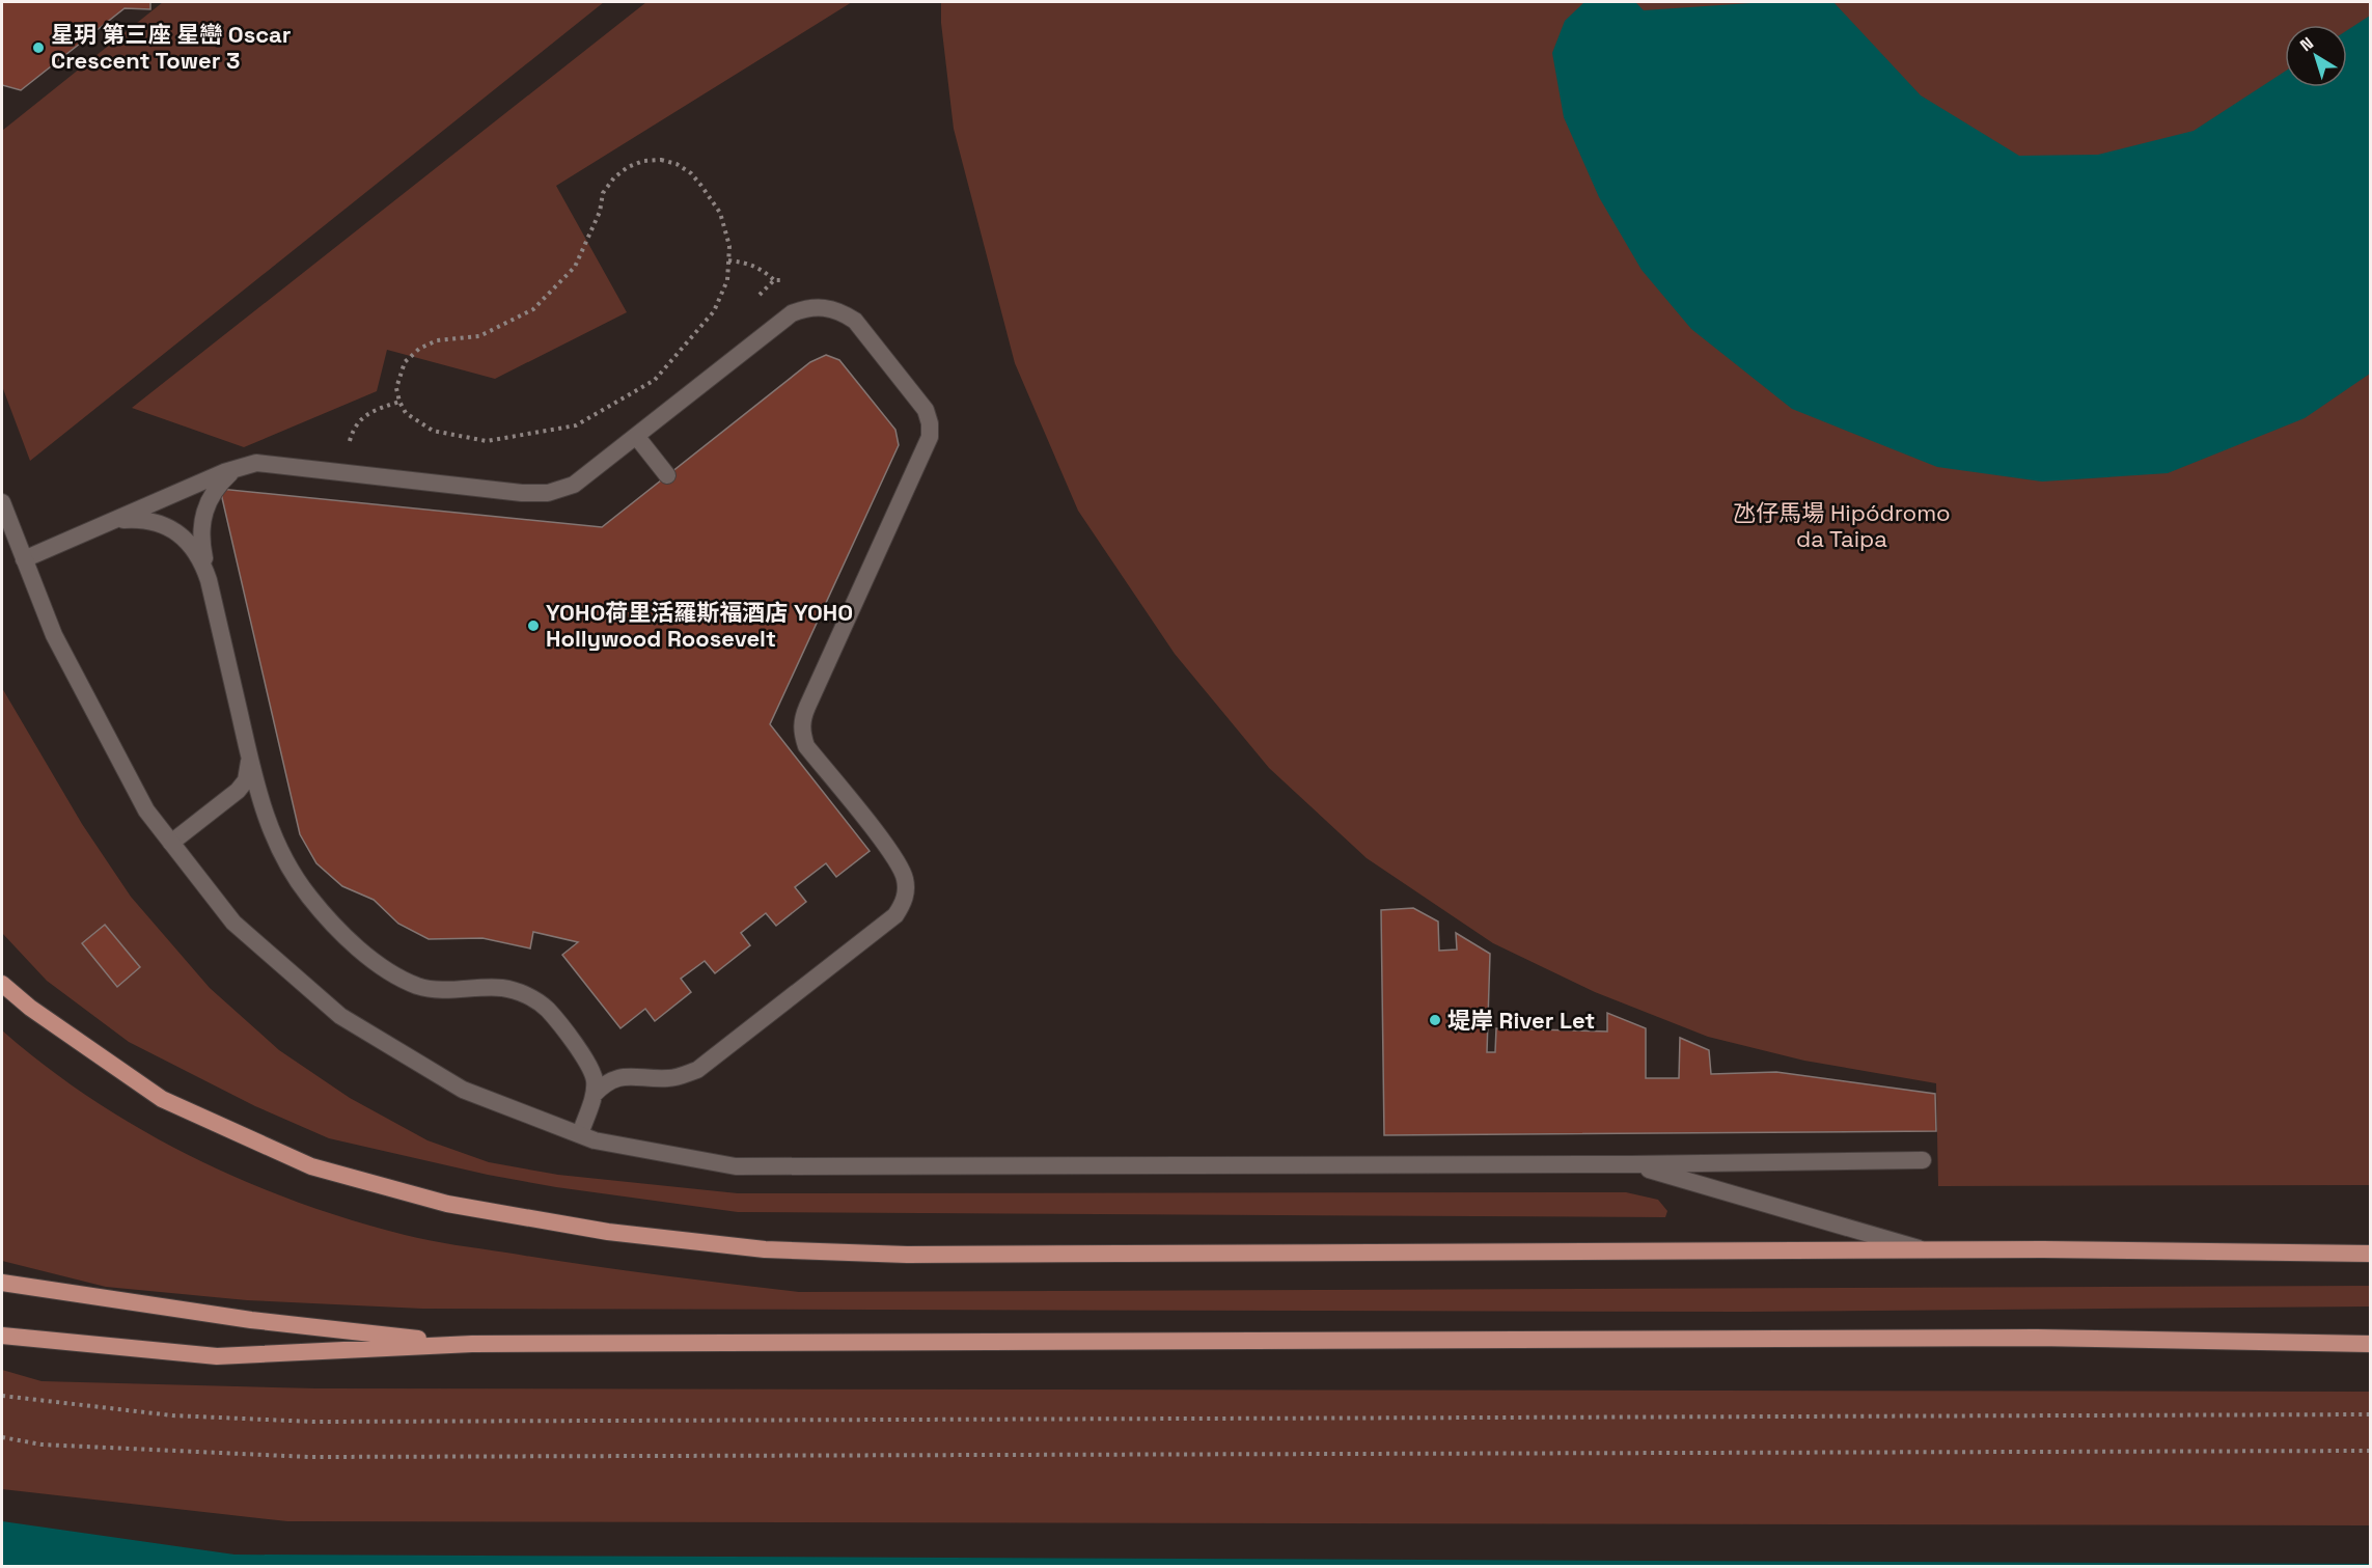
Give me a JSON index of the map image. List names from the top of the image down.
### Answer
{
  "parks": ["氹仔馬場 Hipódromo da Taipa"],
  "places": ["星玥 第三座 星巒 Oscar Crescent Tower 3", "YOHO荷里活羅斯福酒店 YOHO Hollywood Roosevelt", "堤岸 River Let"],
  "north": "top left"
}
